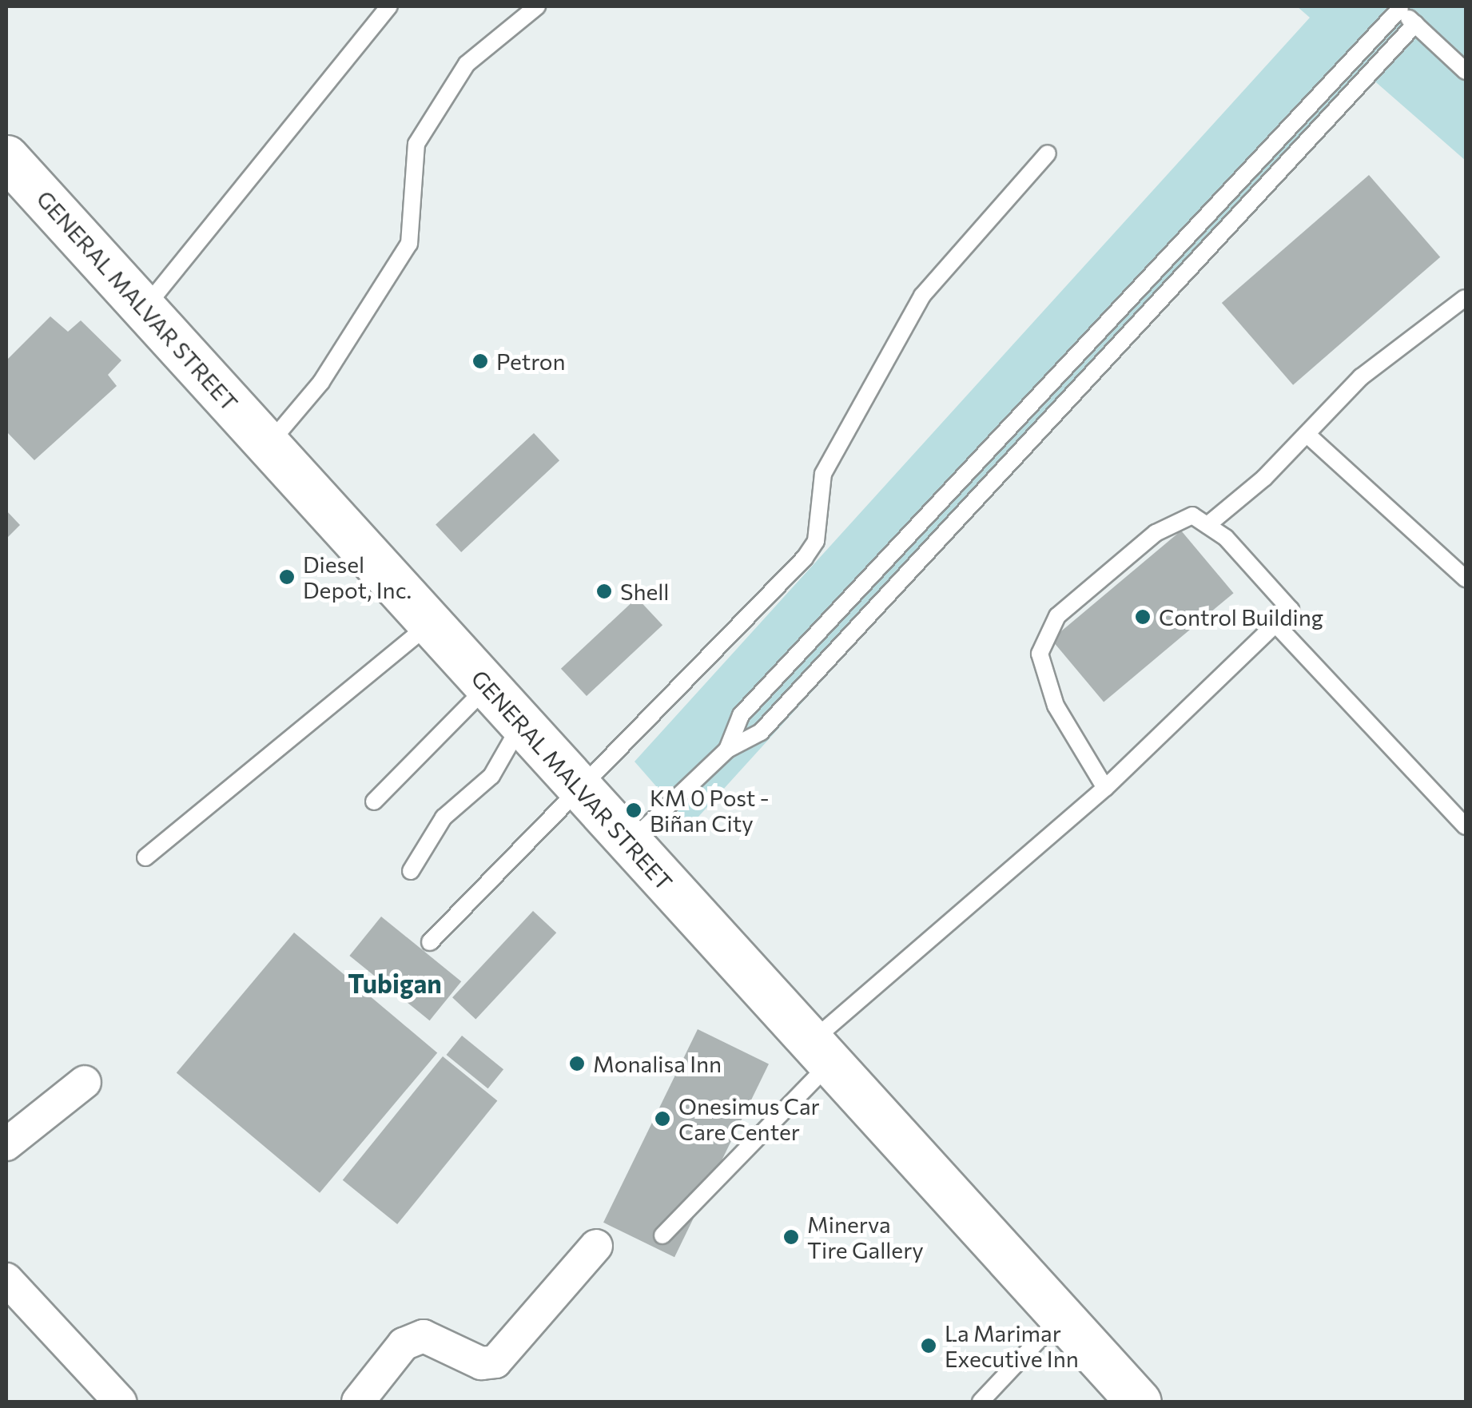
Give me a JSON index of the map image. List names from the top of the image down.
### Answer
{
  "streets": {
    "highway": ["GENERAL MALVAR STREET"]
  },
  "districts": ["Tubigan"],
  "places": [
    "Petron",
    "Diesel Depot, Inc.",
    "Shell",
    "Control Building",
    "KM 0 Post - Biñan City",
    "Monalisa Inn",
    "Onesimus Car Care Center",
    "Minerva Tire Gallery",
    "La Marimar Executive Inn"
  ]
}
